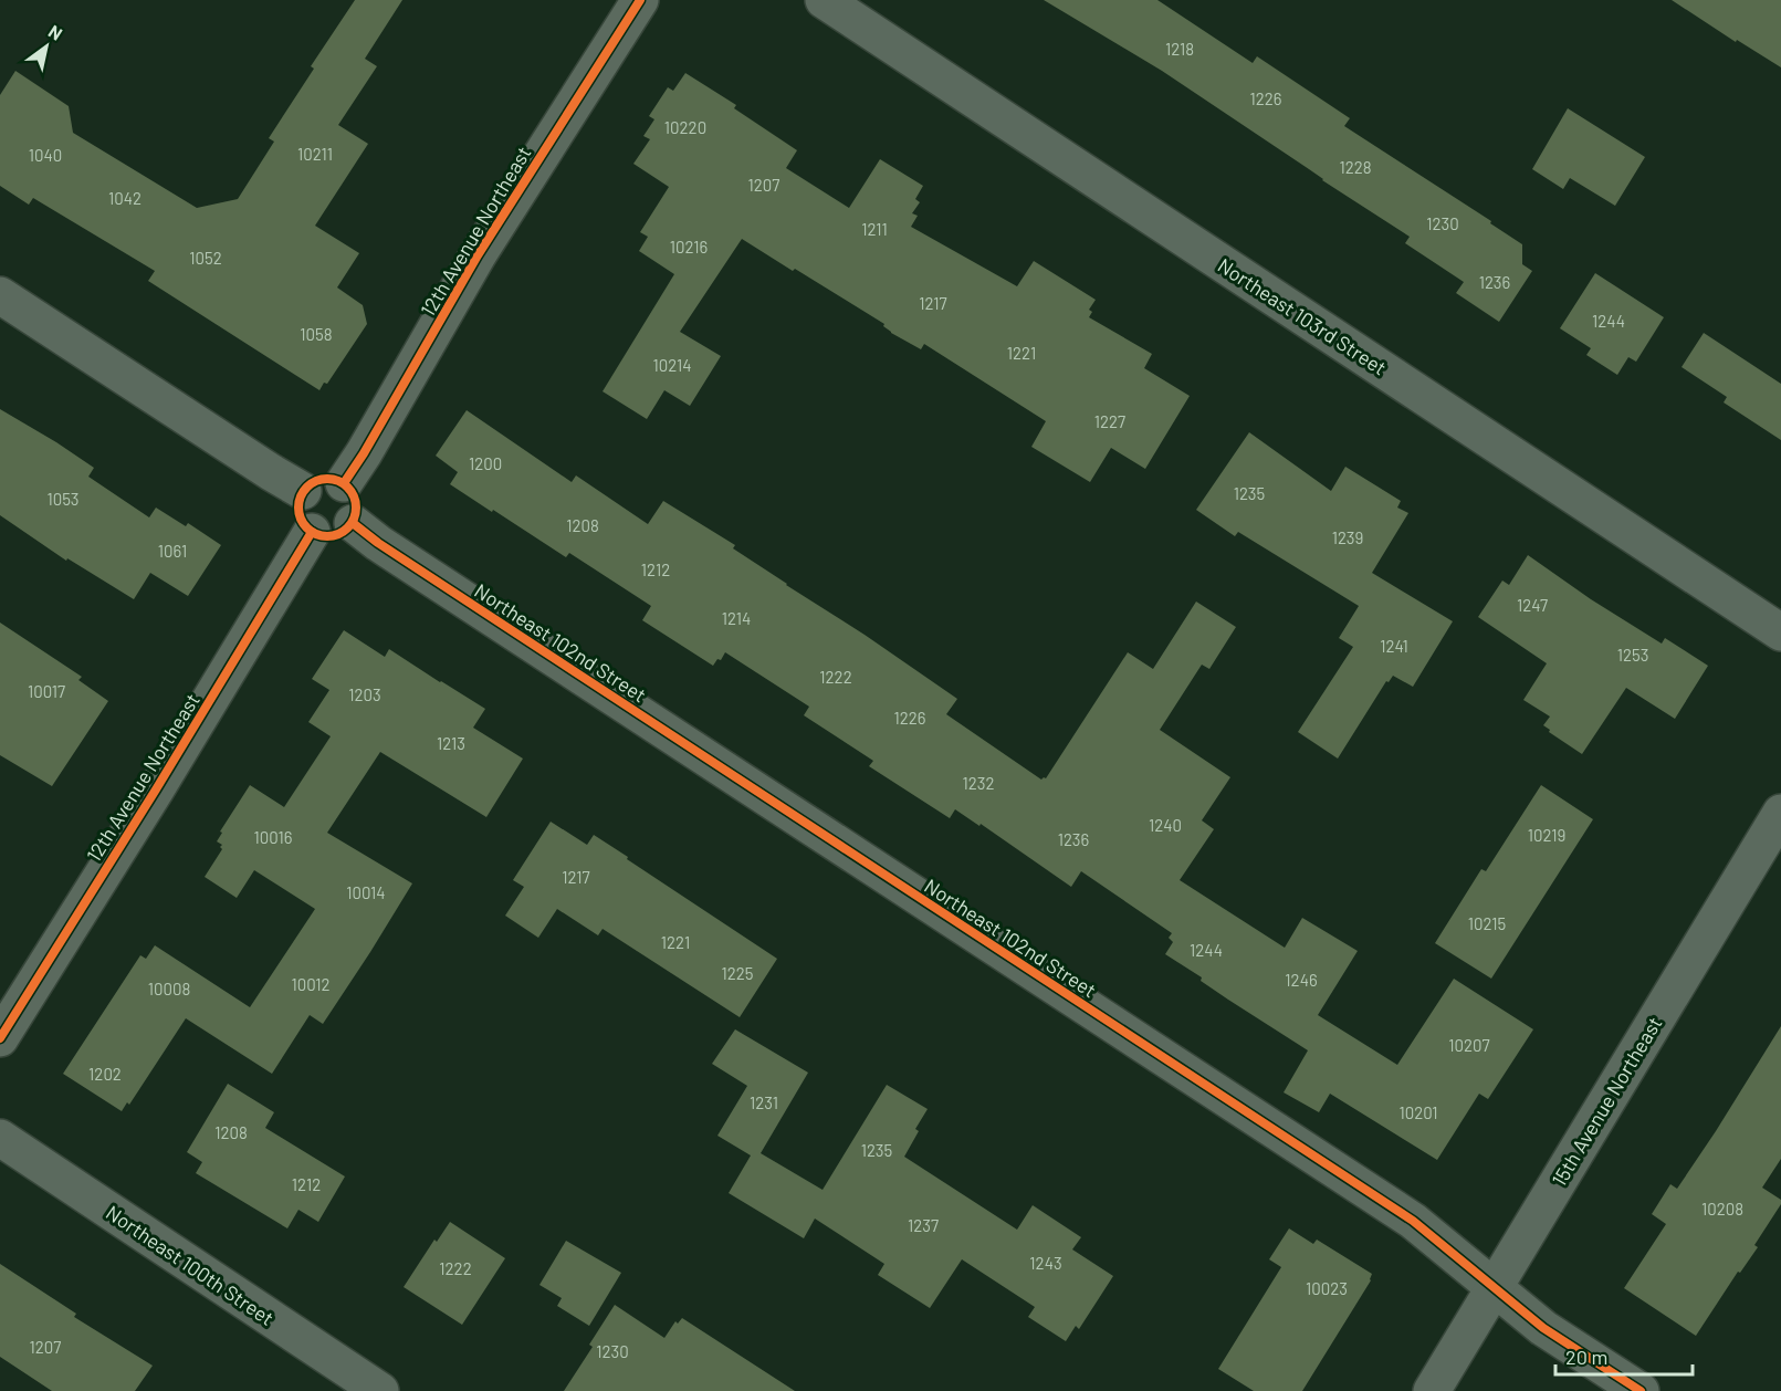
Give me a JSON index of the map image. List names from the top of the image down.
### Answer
{
  "streets": {
    "street": [
      "12th Avenue Northeast",
      "Northeast 103rd Street",
      "Northeast 102nd Street",
      "15th Avenue Northeast",
      "Northeast 100th Street"
    ]
  },
  "crossings": [
    ["12th Avenue Northeast", "Northeast 102nd Street"],
    ["Northeast 102nd Street", "15th Avenue Northeast"]
  ],
  "house_numbers": [
    "1218",
    "1226",
    "10220",
    "10211",
    "1040",
    "1228",
    "1207",
    "1042",
    "1230",
    "1211",
    "10216",
    "1052",
    "1236",
    "1217",
    "1244",
    "1058",
    "1221",
    "10214",
    "1227",
    "1200",
    "1235",
    "1053",
    "1208",
    "1239",
    "1061",
    "1212",
    "1247",
    "1214",
    "1241",
    "1253",
    "1222",
    "10017",
    "1203",
    "1226",
    "1213",
    "1232",
    "1240",
    "10219",
    "10016",
    "1236",
    "1217",
    "10014",
    "10215",
    "1221",
    "1244",
    "1225",
    "1246",
    "10012",
    "10008",
    "10207",
    "1202",
    "1231",
    "10201",
    "1208",
    "1235",
    "1212",
    "10208",
    "1237",
    "1243",
    "1222",
    "10023",
    "1207",
    "1230"
  ],
  "scale_bar": "20 m",
  "north": "top right"
}
